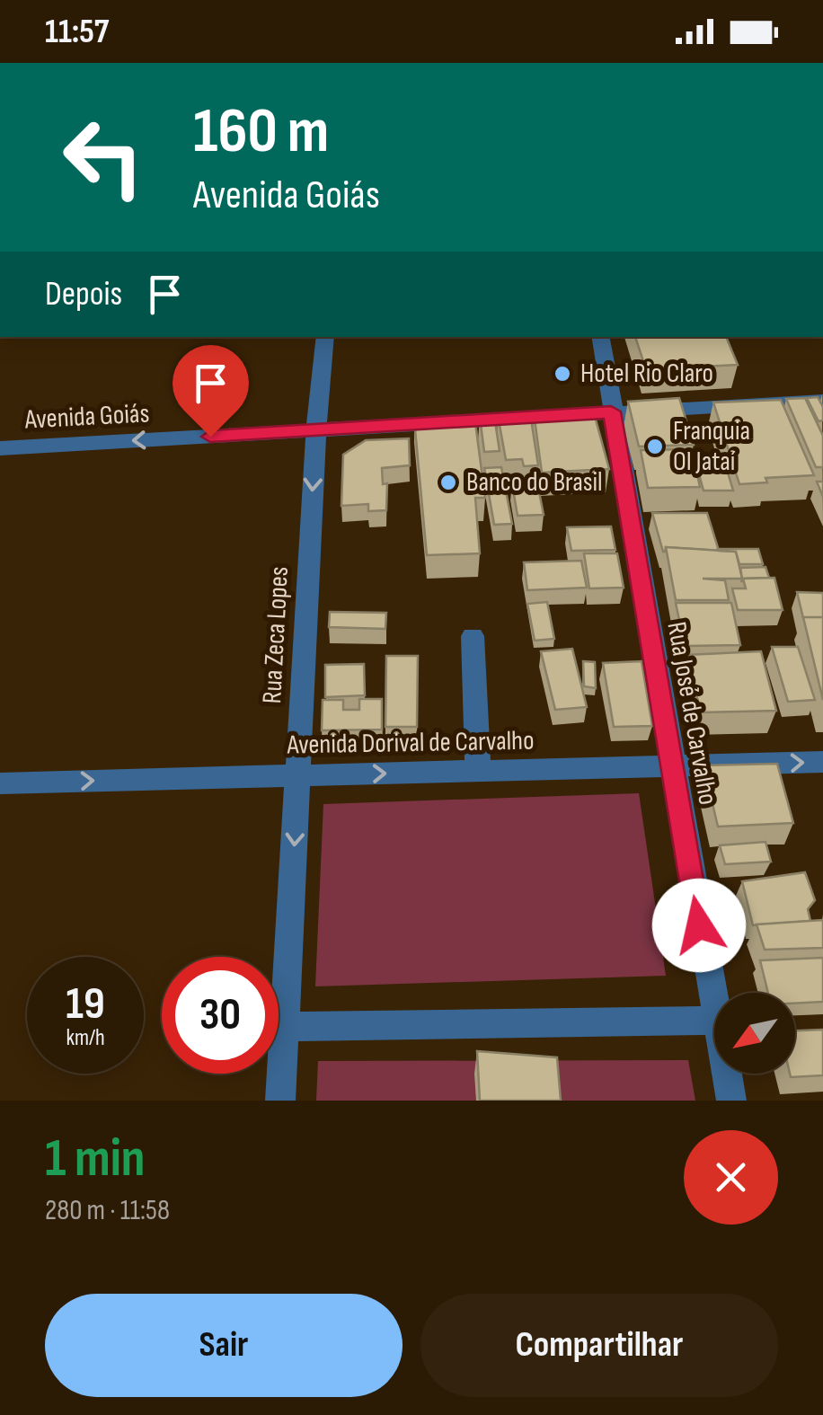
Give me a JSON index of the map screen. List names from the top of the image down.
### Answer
{
  "streets": {
    "street": [
      "Avenida Goiás",
      "Rua Zeca Lopes",
      "Rua José de Carvalho",
      "Avenida Dorival de Carvalho"
    ]
  },
  "crossings": [
    ["Avenida Goiás", "Rua Zeca Lopes"],
    ["Avenida Goiás", "Rua José de Carvalho"],
    ["Rua Zeca Lopes", "Avenida Dorival de Carvalho"],
    ["Rua José de Carvalho", "Avenida Dorival de Carvalho"]
  ],
  "one_way": ["Avenida Goiás", "Rua Zeca Lopes", "Avenida Dorival de Carvalho"],
  "places": ["Hotel Rio Claro", "Franquia OI Jataí", "Banco do Brasil"],
  "north": "bottom left",
  "page": {
    "status": "11:57",
    "turn": ["160 m", "Avenida Goiás"],
    "then": "Depois",
    "speed": "19 km/h",
    "limit": "30",
    "heading": ["1 min", "280 m · 11:58"],
    "buttons": ["Sair", "Compartilhar"]
  }
}
